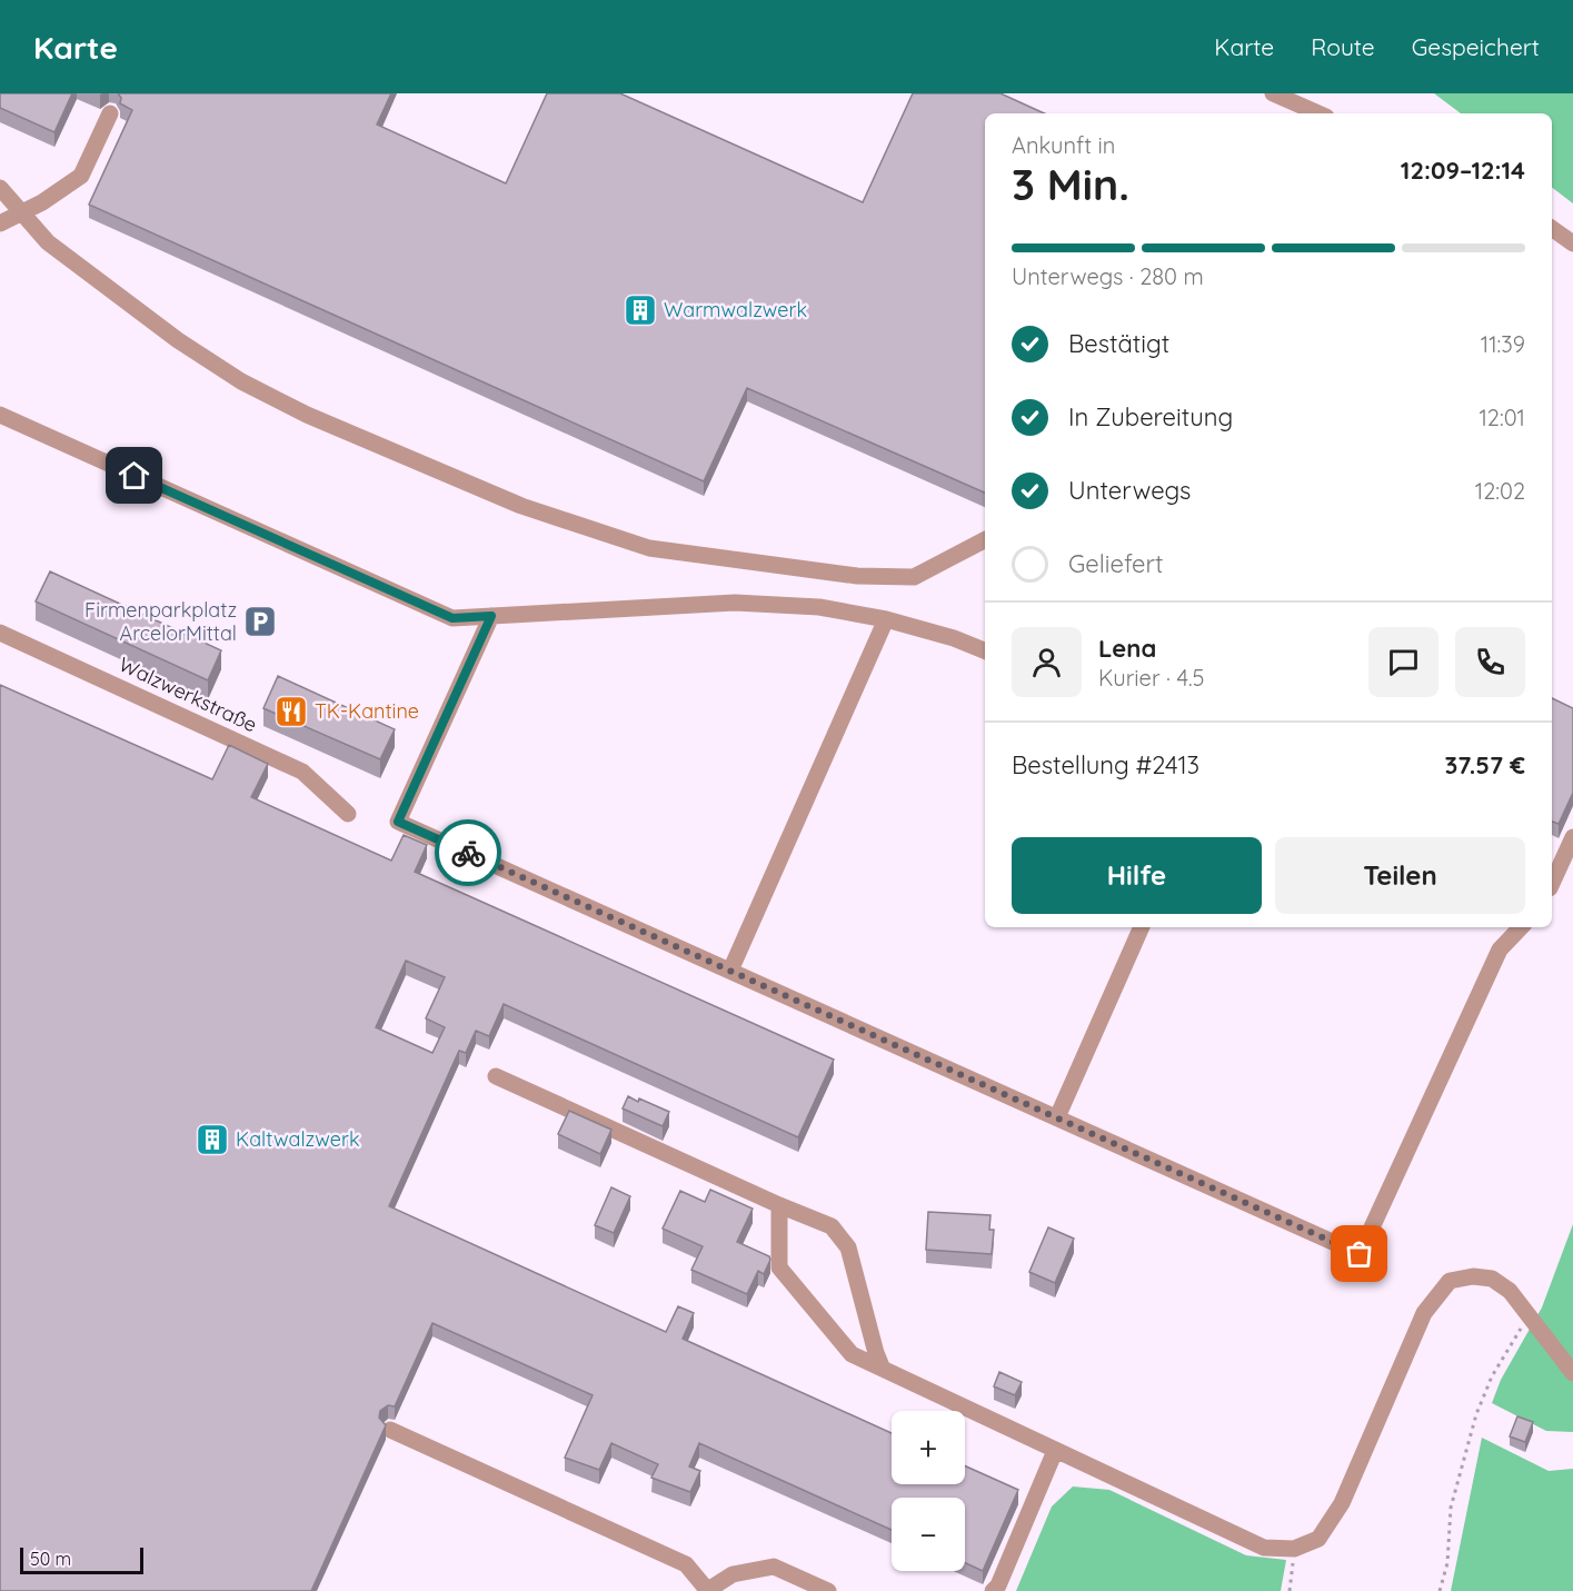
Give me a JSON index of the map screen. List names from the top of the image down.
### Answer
{
  "streets": {
    "street": ["Walzwerkstraße"]
  },
  "places": {
    "building": ["Warmwalzwerk", "Kaltwalzwerk"],
    "parking": ["Firmenparkplatz ArcelorMittal"],
    "restaurant": ["TK-Kantine"]
  },
  "scale_bar": "50 m",
  "page": {
    "header": "Karte",
    "nav": ["Karte", "Route", "Gespeichert"],
    "heading": ["3 Min.", "Ankunft in", "12:09–12:14"],
    "panel": [
      "Lena",
      "Kurier · 4.5",
      "Bestellung #2413",
      "37.57 €"
    ],
    "bar": "Unterwegs · 280 m",
    "list": [
      ["Bestätigt", "11:39"],
      ["In Zubereitung", "12:01"],
      ["Unterwegs", "12:02"],
      "Geliefert"
    ],
    "buttons": ["Hilfe", "Teilen"],
    "map_buttons": ["+", "−"],
    "scale": "50 m"
  }
}
